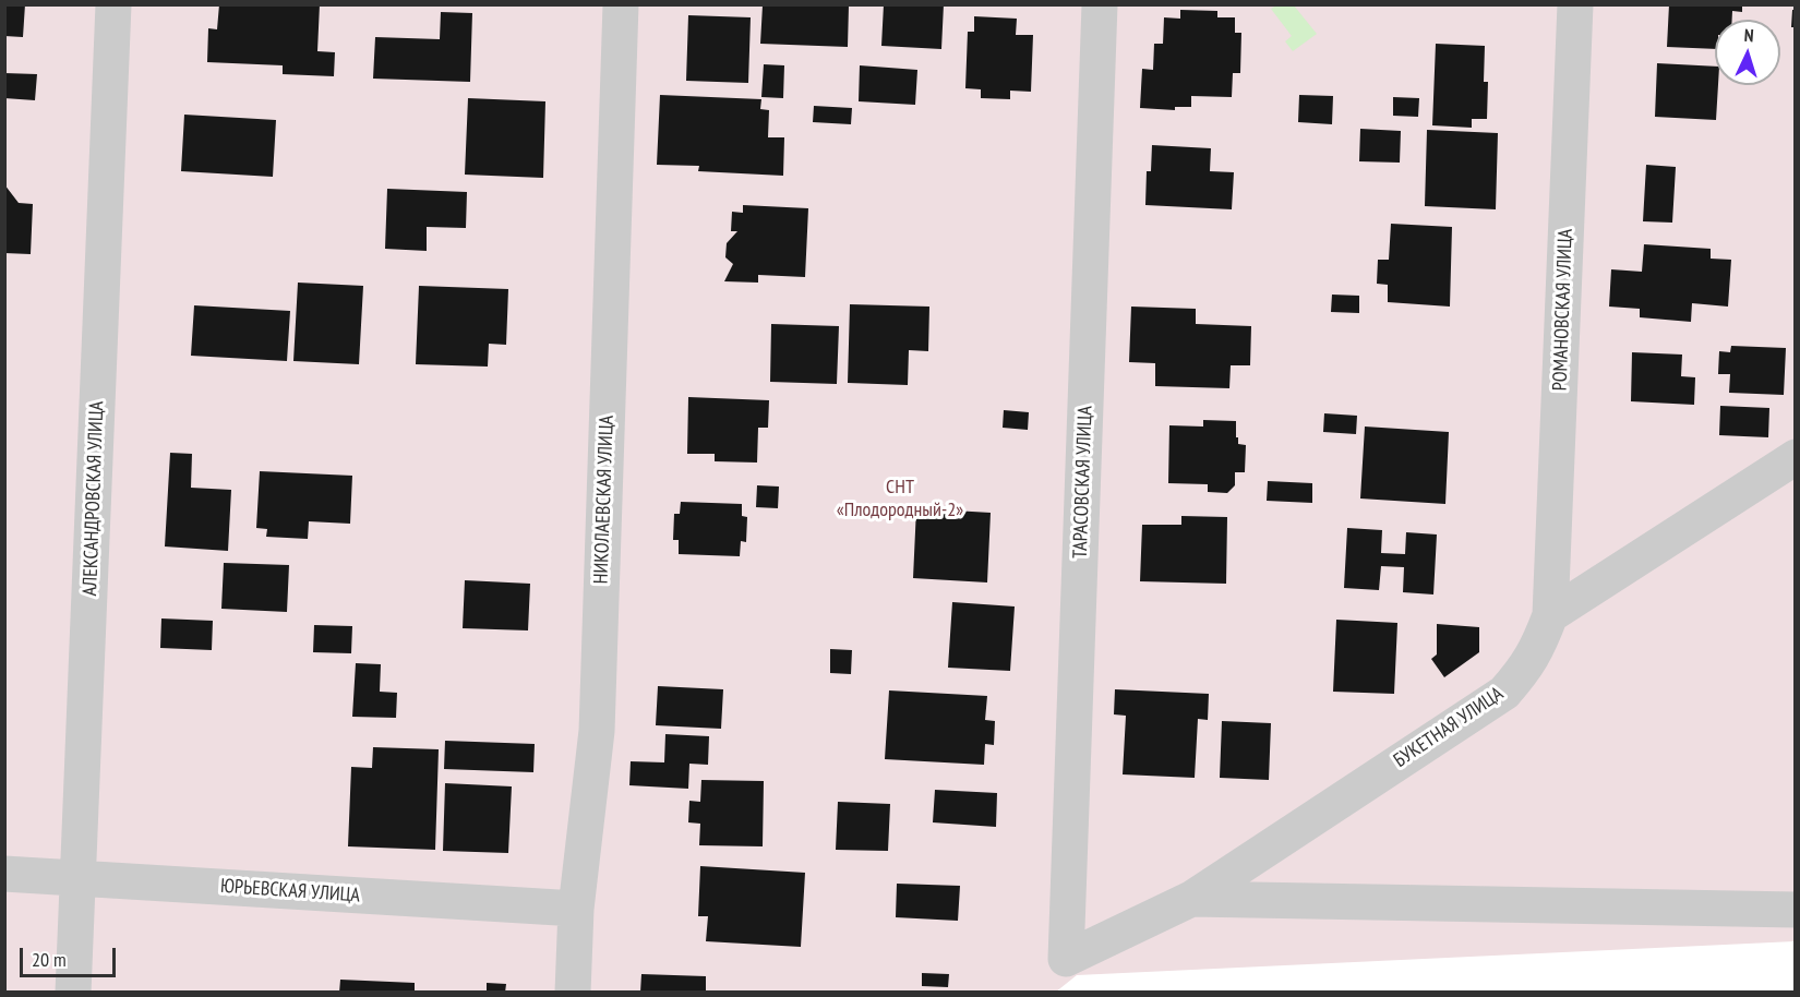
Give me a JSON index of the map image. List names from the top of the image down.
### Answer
{
  "streets": {
    "street": [
      "РОМАНОВСКАЯ УЛИЦА",
      "ТАРАСОВСКАЯ УЛИЦА",
      "АЛЕКСАНДРОВСКАЯ УЛИЦА",
      "НИКОЛАЕВСКАЯ УЛИЦА",
      "БУКЕТНАЯ УЛИЦА",
      "ЮРЬЕВСКАЯ УЛИЦА"
    ]
  },
  "crossings": [
    ["РОМАНОВСКАЯ УЛИЦА", "БУКЕТНАЯ УЛИЦА"],
    ["ТАРАСОВСКАЯ УЛИЦА", "БУКЕТНАЯ УЛИЦА"],
    ["АЛЕКСАНДРОВСКАЯ УЛИЦА", "ЮРЬЕВСКАЯ УЛИЦА"],
    ["НИКОЛАЕВСКАЯ УЛИЦА", "ЮРЬЕВСКАЯ УЛИЦА"]
  ],
  "parks": ["СНТ «Плодородный-2»"],
  "scale_bar": "20 m",
  "north": "top"
}
